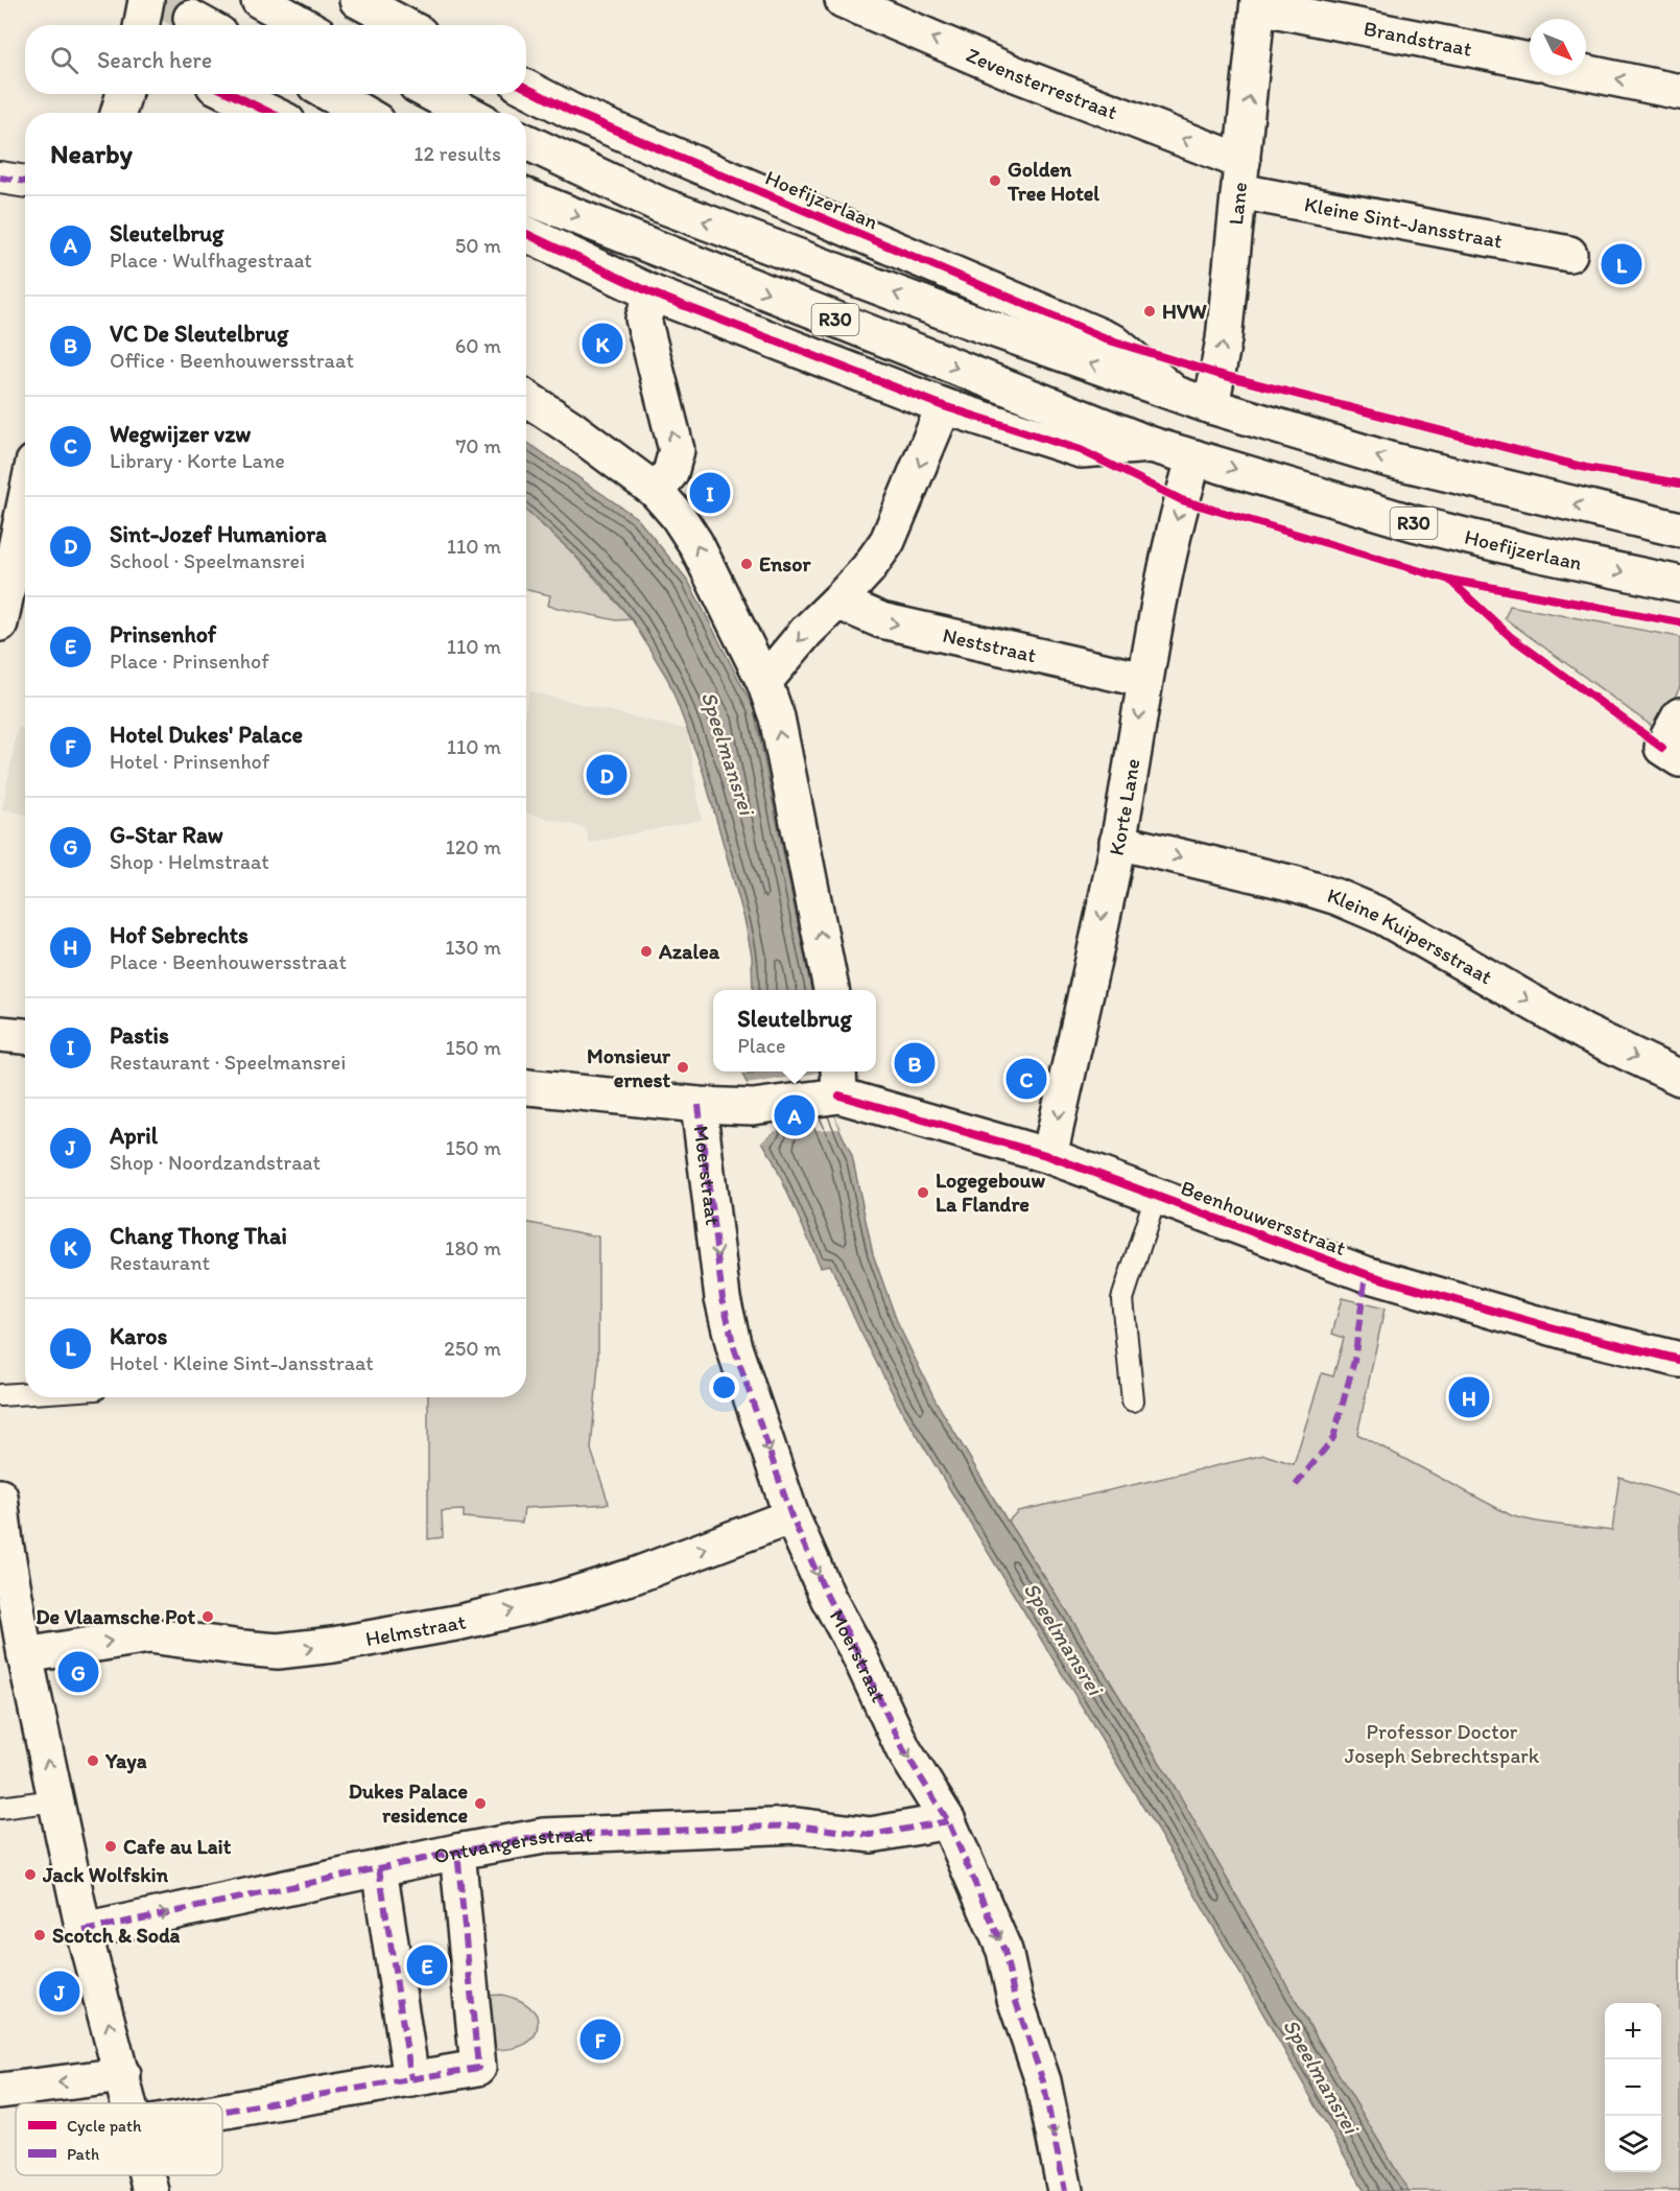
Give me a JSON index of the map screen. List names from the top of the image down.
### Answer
{
  "streets": {
    "street": [
      "Brandstraat",
      "Zevensterrestraat",
      "Hoefijzerlaan",
      "Lane",
      "Kleine Sint-Jansstraat",
      "R30",
      "Neststraat",
      "Korte Lane",
      "Kleine Kuipersstraat",
      "Moerstraat",
      "Beenhouwersstraat",
      "Helmstraat",
      "Ontvangersstraat"
    ]
  },
  "crossings": [
    ["Brandstraat", "Lane"],
    ["Zevensterrestraat", "Lane"],
    ["Zevensterrestraat", "Kleine Sint-Jansstraat"],
    ["Hoefijzerlaan", "Lane"],
    ["Hoefijzerlaan", "Korte Lane"],
    ["Lane", "Kleine Sint-Jansstraat"],
    ["Neststraat", "Korte Lane"],
    ["Korte Lane", "Kleine Kuipersstraat"],
    ["Korte Lane", "Beenhouwersstraat"],
    ["Moerstraat", "Helmstraat"],
    ["Moerstraat", "Ontvangersstraat"]
  ],
  "one_way": [
    "Zevensterrestraat",
    "Lane",
    "Neststraat",
    "Kleine Kuipersstraat",
    "Moerstraat",
    "Helmstraat"
  ],
  "water": ["Speelmansrei"],
  "parks": ["Professor Doctor Joseph Sebrechtspark"],
  "places": [
    "Golden Tree Hotel",
    "HVW",
    "Ensor",
    "Azalea",
    "Monsieur ernest",
    "Logegebouw La Flandre",
    "De Vlaamsche Pot",
    "Yaya",
    "Dukes Palace residence",
    "Cafe au Lait",
    "Jack Wolfskin",
    "Scotch & Soda"
  ],
  "legend": ["Cycle path", "Path"],
  "north": "bottom right",
  "page": {
    "search": "Search here",
    "heading": ["Nearby", "12 results"],
    "list": [
      {
        "mark": "A",
        "name": "Sleutelbrug",
        "note": "Place · Wulfhagestraat",
        "value": "50 m"
      },
      {
        "mark": "B",
        "name": "VC De Sleutelbrug",
        "note": "Office · Beenhouwersstraat",
        "value": "60 m"
      },
      {
        "mark": "C",
        "name": "Wegwijzer vzw",
        "note": "Library · Korte Lane",
        "value": "70 m"
      },
      {
        "mark": "D",
        "name": "Sint-Jozef Humaniora",
        "note": "School · Speelmansrei",
        "value": "110 m"
      },
      {
        "mark": "E",
        "name": "Prinsenhof",
        "note": "Place · Prinsenhof",
        "value": "110 m"
      },
      {
        "mark": "F",
        "name": "Hotel Dukes' Palace",
        "note": "Hotel · Prinsenhof",
        "value": "110 m"
      },
      {
        "mark": "G",
        "name": "G-Star Raw",
        "note": "Shop · Helmstraat",
        "value": "120 m"
      },
      {
        "mark": "H",
        "name": "Hof Sebrechts",
        "note": "Place · Beenhouwersstraat",
        "value": "130 m"
      },
      {
        "mark": "I",
        "name": "Pastis",
        "note": "Restaurant · Speelmansrei",
        "value": "150 m"
      },
      {
        "mark": "J",
        "name": "April",
        "note": "Shop · Noordzandstraat",
        "value": "150 m"
      },
      {
        "mark": "K",
        "name": "Chang Thong Thai",
        "note": "Restaurant",
        "value": "180 m"
      },
      {
        "mark": "L",
        "name": "Karos",
        "note": "Hotel · Kleine Sint-Jansstraat",
        "value": "250 m"
      }
    ],
    "pins": [
      "L",
      "K",
      "I",
      "D",
      "B",
      "C",
      "A",
      "H",
      "G",
      "E",
      "J",
      "F"
    ],
    "popup": ["Sleutelbrug", "Place"],
    "map_buttons": ["+", "−"]
  }
}
